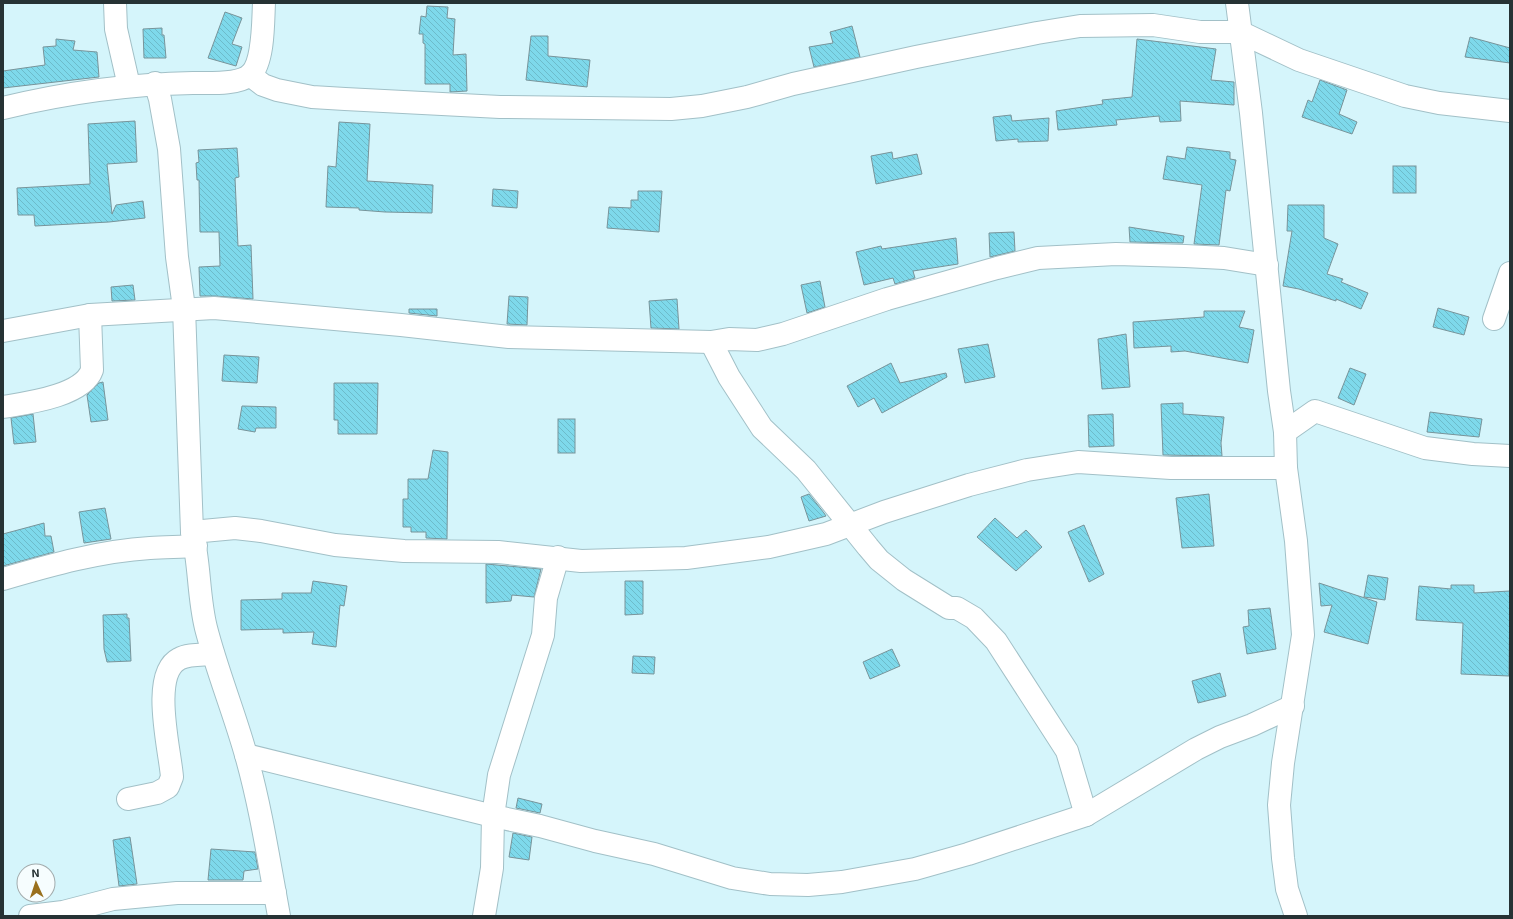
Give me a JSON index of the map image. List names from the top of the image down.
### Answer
{
  "north": "top"
}
